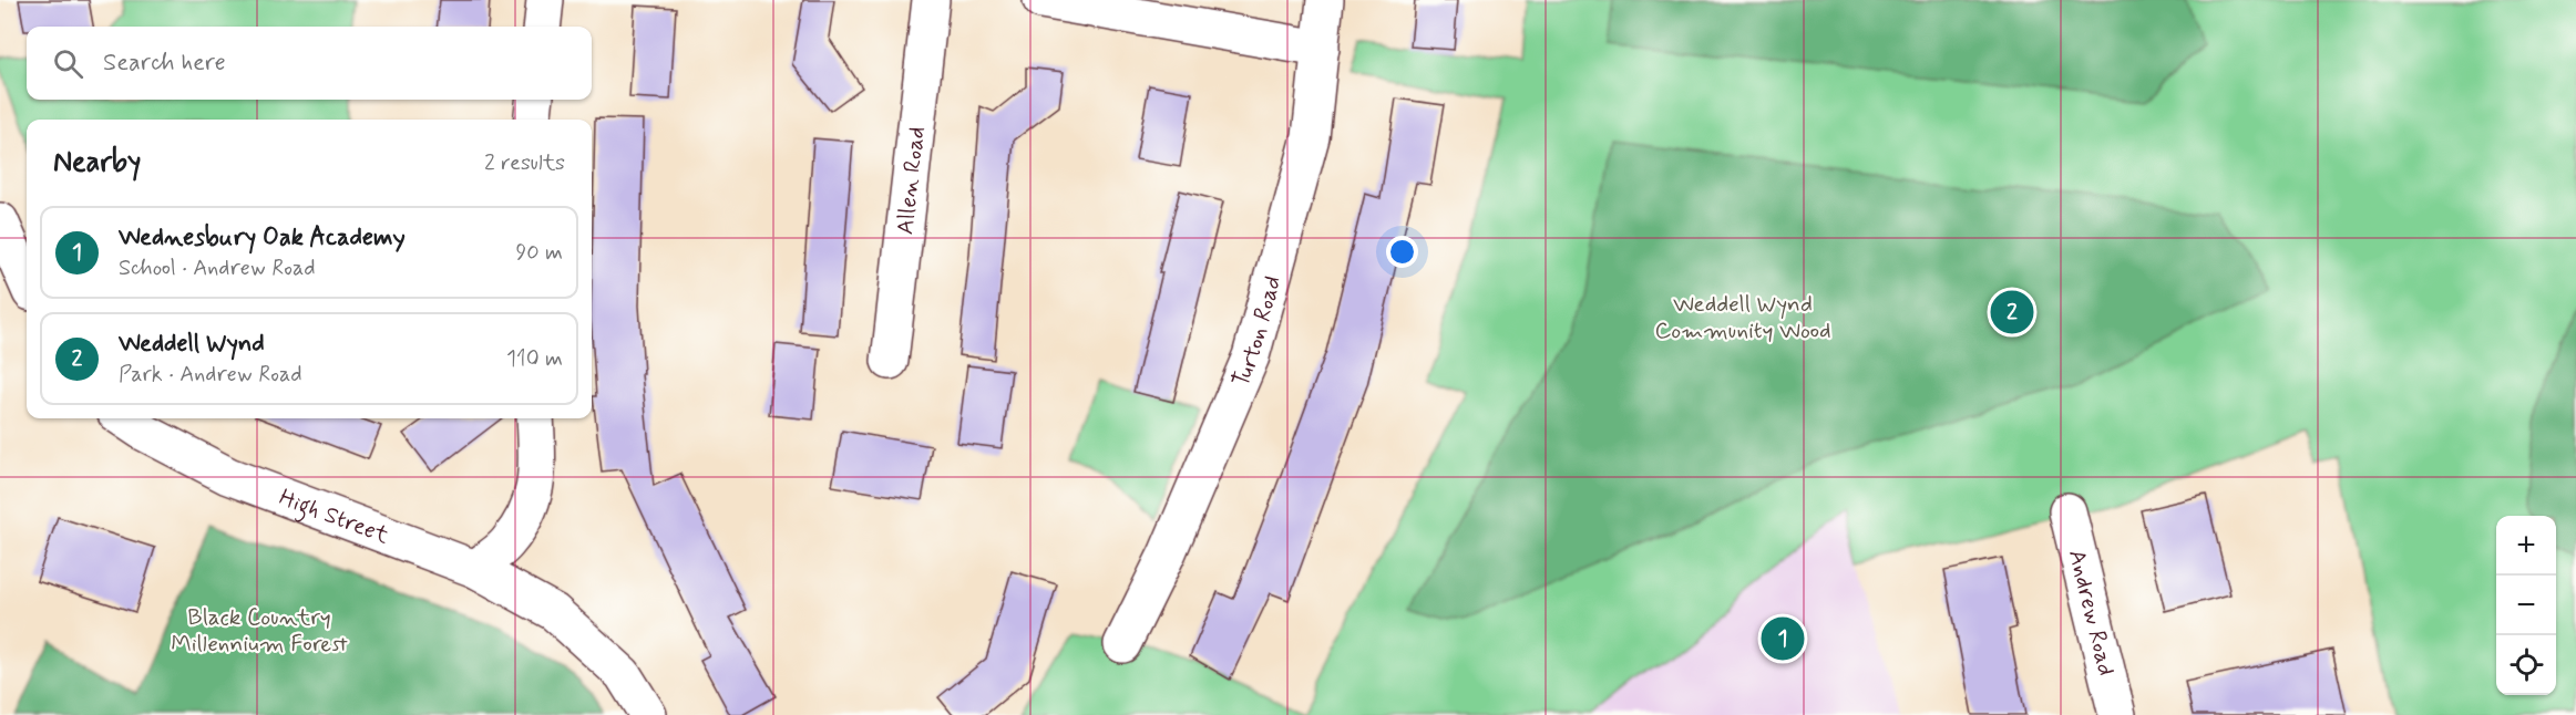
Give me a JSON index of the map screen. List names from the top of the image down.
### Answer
{
  "streets": {
    "street": [
      "Allen Road",
      "Turton Road",
      "High Street",
      "Andrew Road"
    ]
  },
  "parks": ["Weddell Wynd Community Wood", "Black Country Millennium Forest"],
  "page": {
    "search": "Search here",
    "heading": ["Nearby", "2 results"],
    "list": [
      {
        "mark": "1",
        "name": "Wednesbury Oak Academy",
        "note": "School · Andrew Road",
        "value": "90 m"
      },
      {
        "mark": "2",
        "name": "Weddell Wynd",
        "note": "Park · Andrew Road",
        "value": "110 m"
      }
    ],
    "pins": ["2", "1"],
    "map_buttons": ["+", "−"]
  }
}
